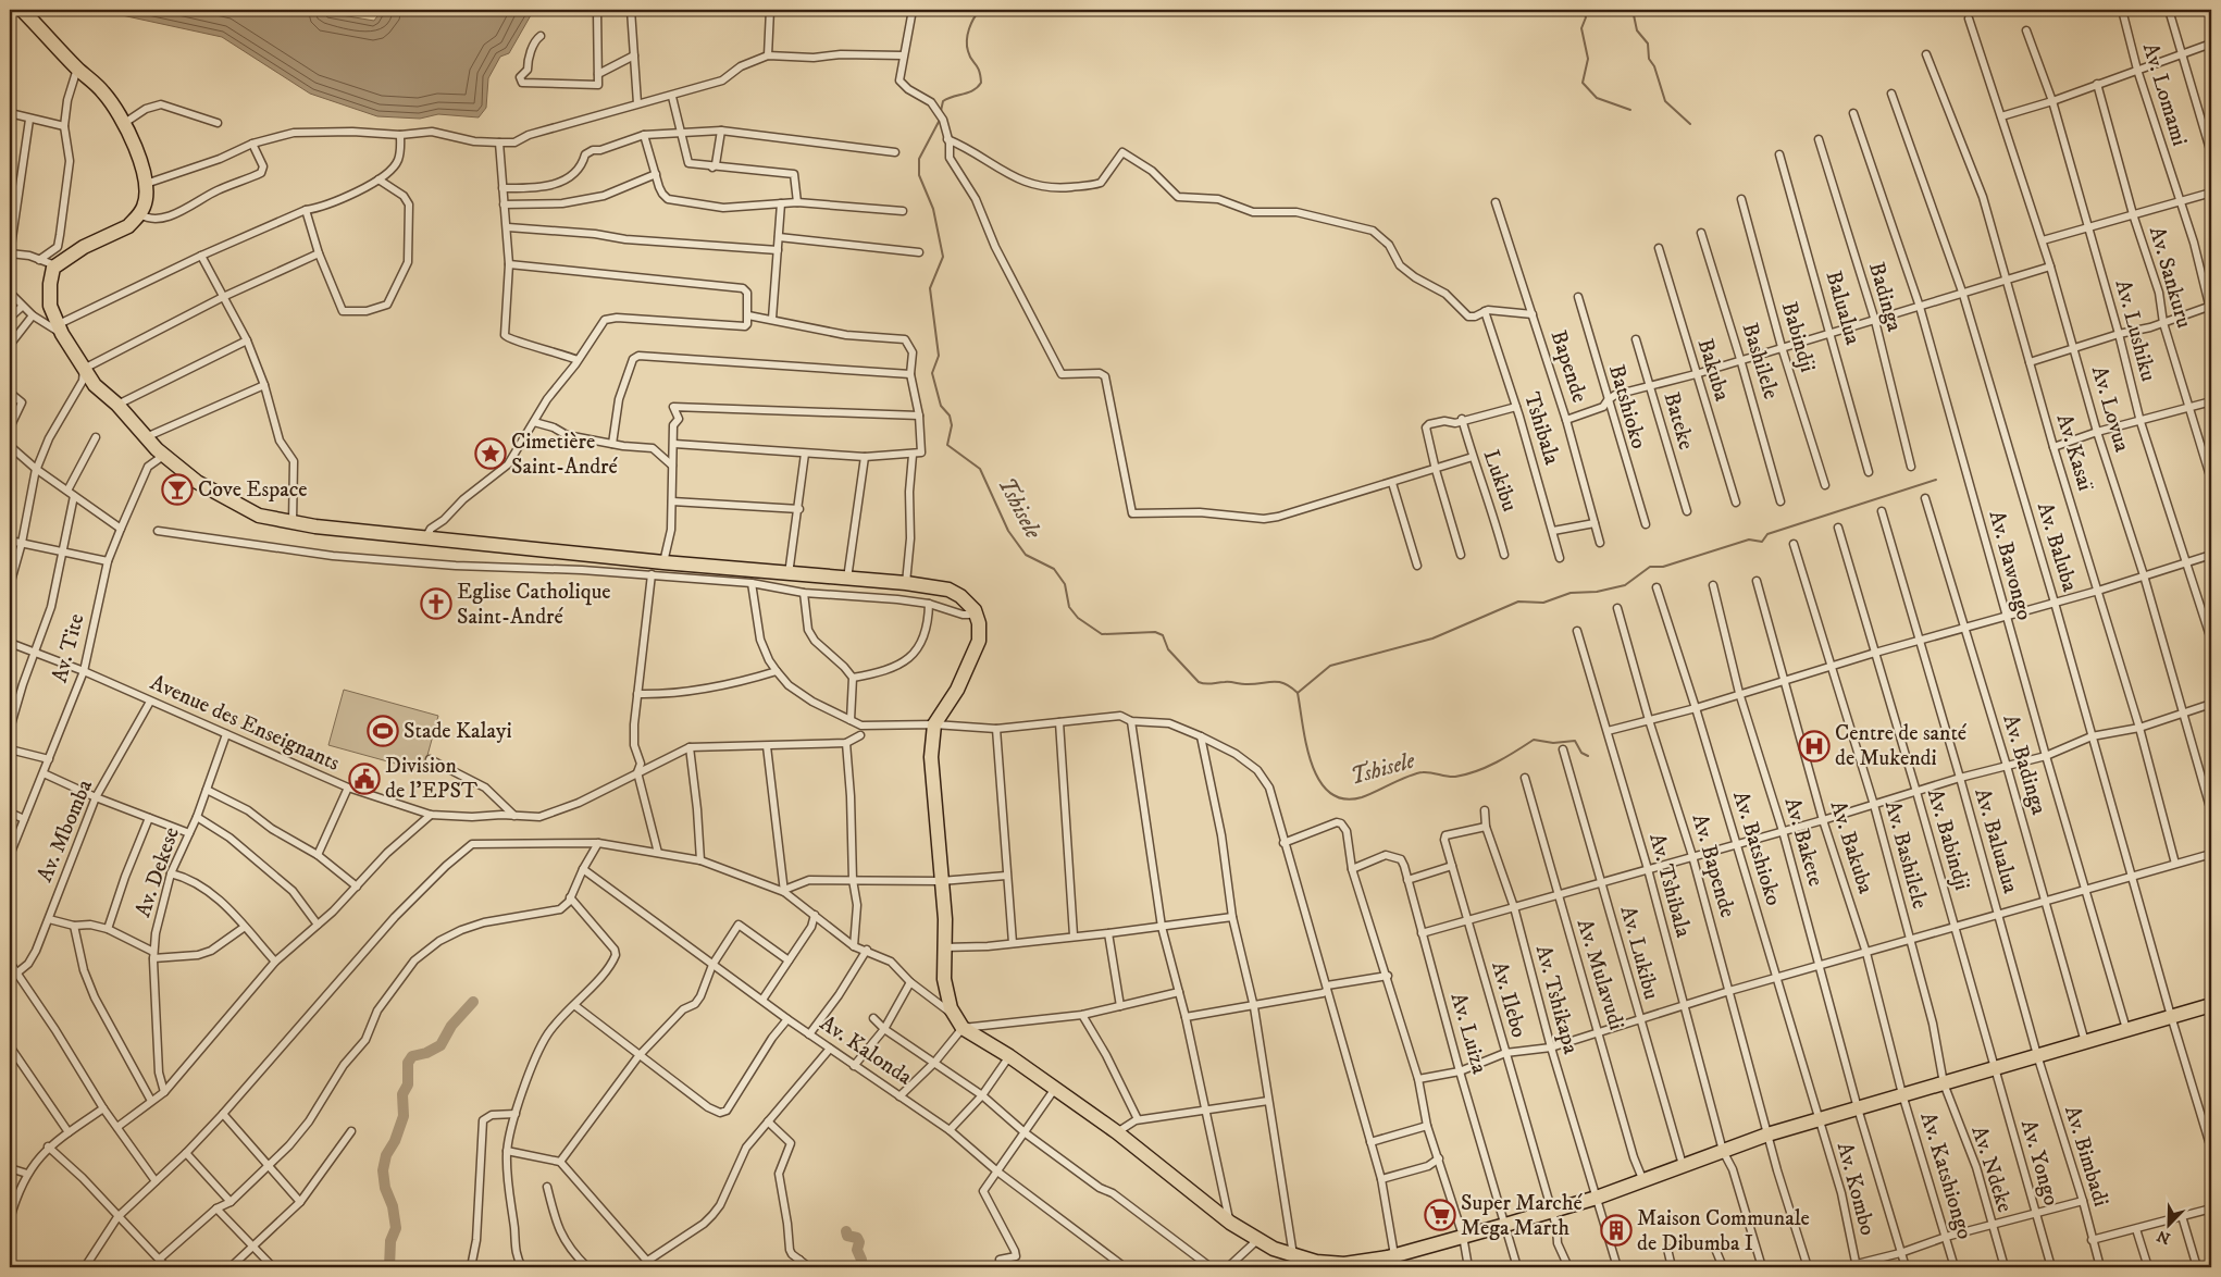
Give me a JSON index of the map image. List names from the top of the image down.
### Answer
{
  "streets": {
    "street": [
      "Av. Lomami",
      "Av. Sankuru",
      "Badinga",
      "Balualua",
      "Av. Lushiku",
      "Babindji",
      "Bashilele",
      "Bapende",
      "Bakuba",
      "Batshioko",
      "Av. Lovua",
      "Bateke",
      "Tshibala",
      "Av. Kasaï",
      "Lukibu",
      "Av. Baluba",
      "Av. Bawongo",
      "Av. Tite",
      "Avenue des Enseignants",
      "Av. Badinga",
      "Av. Mbomba",
      "Av. Babindji",
      "Av. Balualua",
      "Av. Bakete",
      "Av. Bakuba",
      "Av. Batshioko",
      "Av. Bashilele",
      "Av. Bapende",
      "Av. Dekese",
      "Av. Tshibala",
      "Av. Lukibu",
      "Av. Mulavudi",
      "Av. Ilebo",
      "Av. Tshikapa",
      "Av. Luiza",
      "Av. Kalonda",
      "Av. Bimbadi",
      "Av. Yongo",
      "Av. Ndeke",
      "Av. Katshiongo",
      "Av. Kombo"
    ]
  },
  "crossings": [
    ["Av. Tite", "Avenue des Enseignants"],
    ["Avenue des Enseignants", "Av. Mbomba"],
    ["Avenue des Enseignants", "Av. Dekese"],
    ["Av. Babindji", "Av. Yongo"],
    ["Av. Balualua", "Av. Bimbadi"],
    ["Av. Bakuba", "Av. Katshiongo"],
    ["Av. Batshioko", "Av. Kombo"],
    ["Av. Bashilele", "Av. Ndeke"],
    ["Av. Ilebo", "Av. Tshikapa"]
  ],
  "water": ["Tshisele"],
  "places": {
    "place": ["Cimetière Saint-André"],
    "bar": ["Cove Espace"],
    "church": ["Eglise Catholique Saint-André"],
    "sports": ["Stade Kalayi"],
    "hospital": ["Centre de santé de Mukendi"],
    "public building": ["Division de l'EPST"],
    "supermarket": ["Super Marché Mega Marth"],
    "building": ["Maison Communale de Dibumba I"]
  },
  "north": "bottom left"
}
